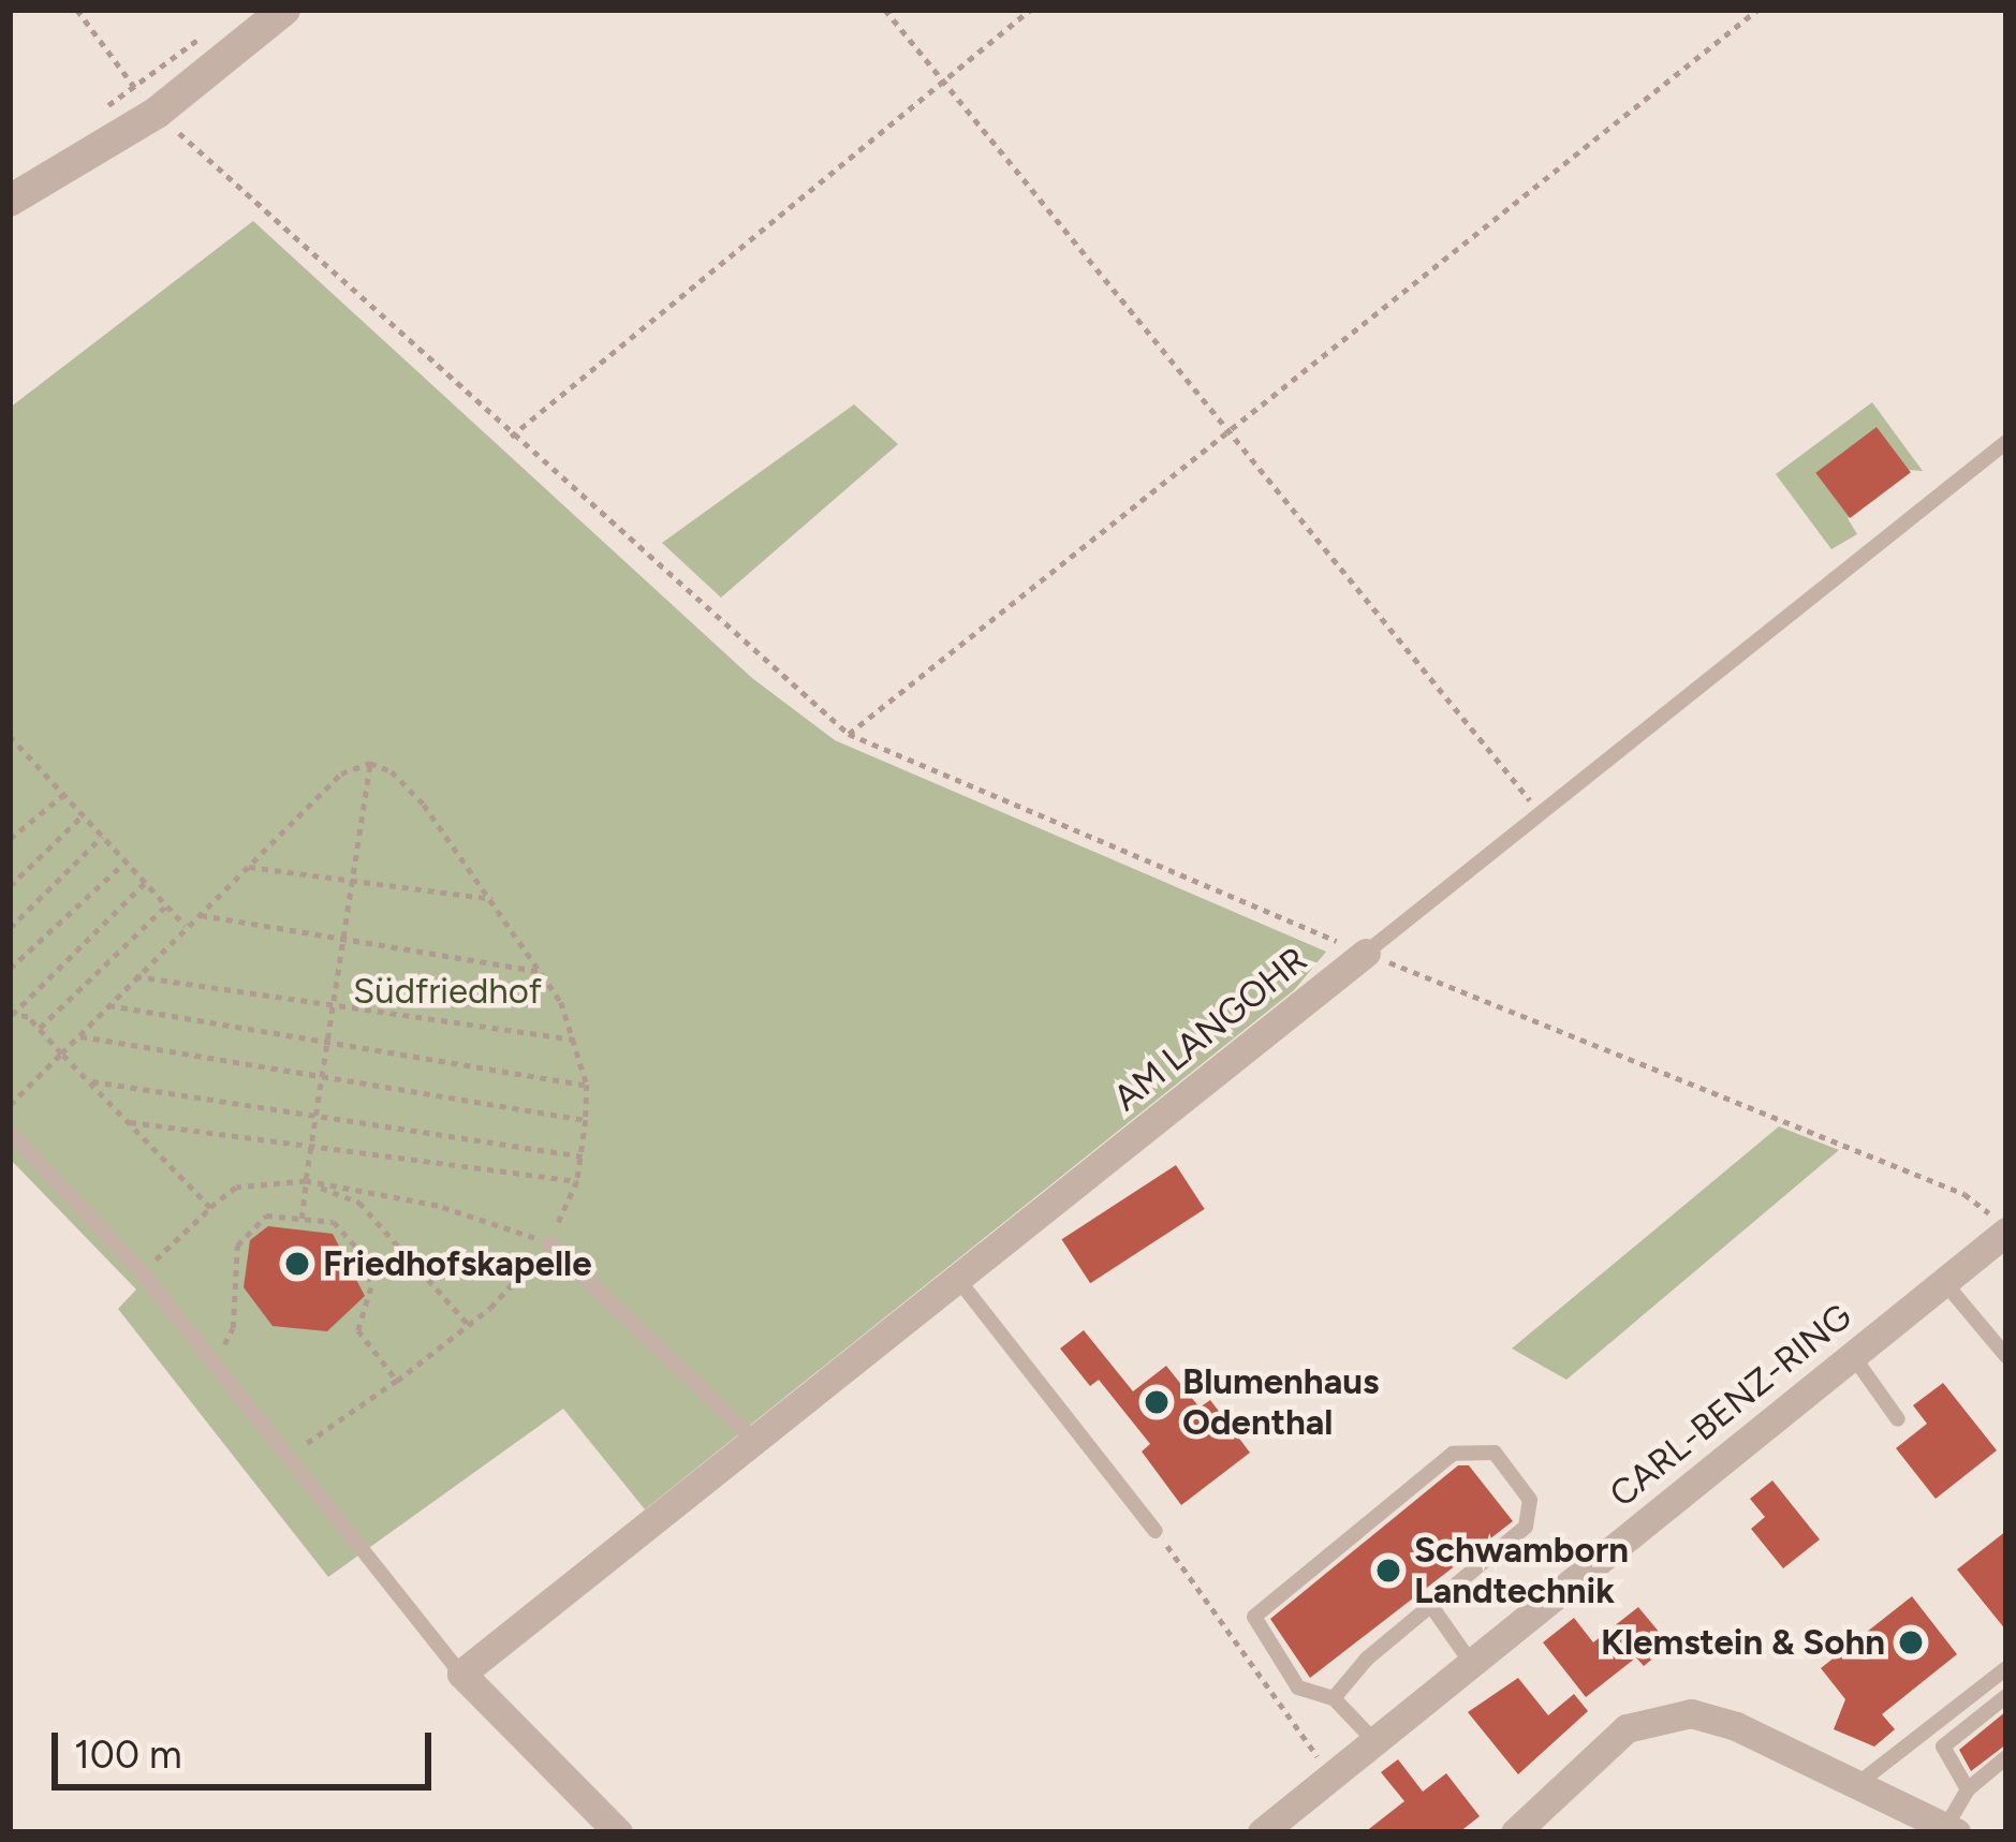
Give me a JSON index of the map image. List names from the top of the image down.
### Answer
{
  "streets": {
    "street": ["AM LANGOHR", "CARL-BENZ-RING"]
  },
  "parks": ["Südfriedhof"],
  "places": [
    "Friedhofskapelle",
    "Blumenhaus Odenthal",
    "Schwamborn Landtechnik",
    "Klemstein & Sohn"
  ],
  "scale_bar": "100 m"
}
